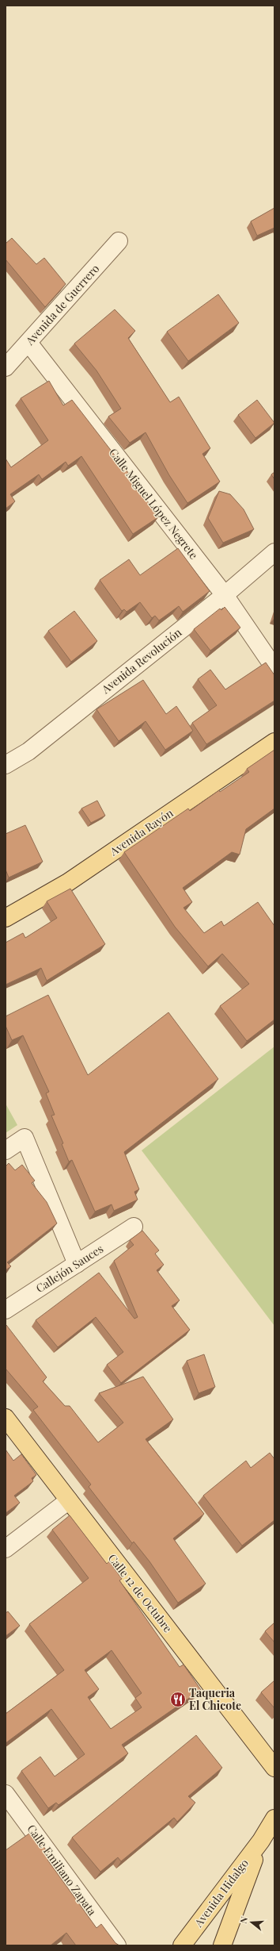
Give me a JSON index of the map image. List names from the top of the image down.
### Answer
{
  "streets": {
    "main road": ["Avenida Rayón", "Calle 12 de Octubre", "Avenida Hidalgo"],
    "street": [
      "Avenida de Guerrero",
      "Calle Miguel López Negrete",
      "Avenida Revolución",
      "Callejón Sauces",
      "Calle Emiliano Zapata"
    ]
  },
  "crossings": [
    ["Avenida de Guerrero", "Calle Miguel López Negrete"],
    ["Calle Miguel López Negrete", "Avenida Revolución"]
  ],
  "places": {
    "restaurant": ["Taqueria El Chicote"]
  },
  "north": "left"
}
